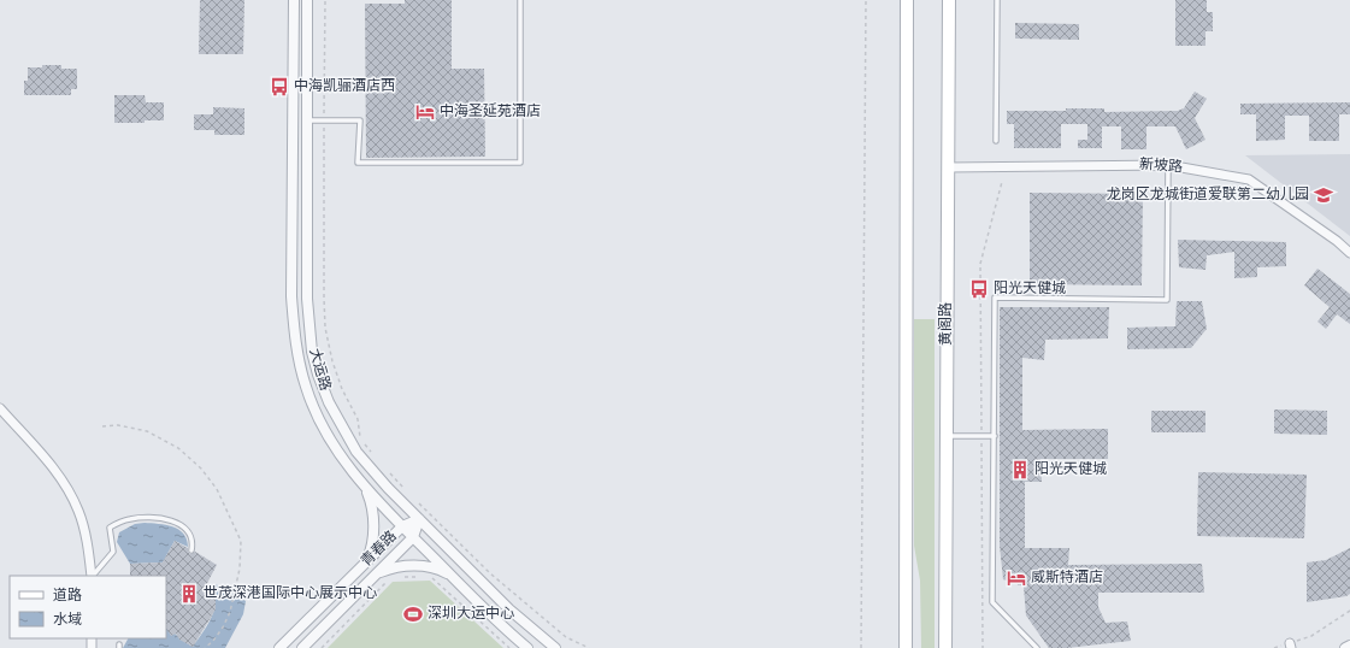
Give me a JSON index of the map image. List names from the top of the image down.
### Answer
{
  "streets": {
    "main road": ["黄阁路"],
    "street": ["新坡路", "大运路", "青春路"]
  },
  "crossings": [
    ["新坡路", "黄阁路"],
    ["大运路", "青春路"]
  ],
  "places": {
    "bus stop": ["中海凯骊酒店西", "阳光天健城"],
    "hotel": ["中海圣延苑酒店", "威斯特酒店"],
    "school or university": ["龙岗区龙城街道爱联第二幼儿园"],
    "building": ["阳光·天健城", "世茂深港国际中心展示中心"],
    "sports": ["深圳大运中心"]
  },
  "legend": ["道路", "水域"]
}
